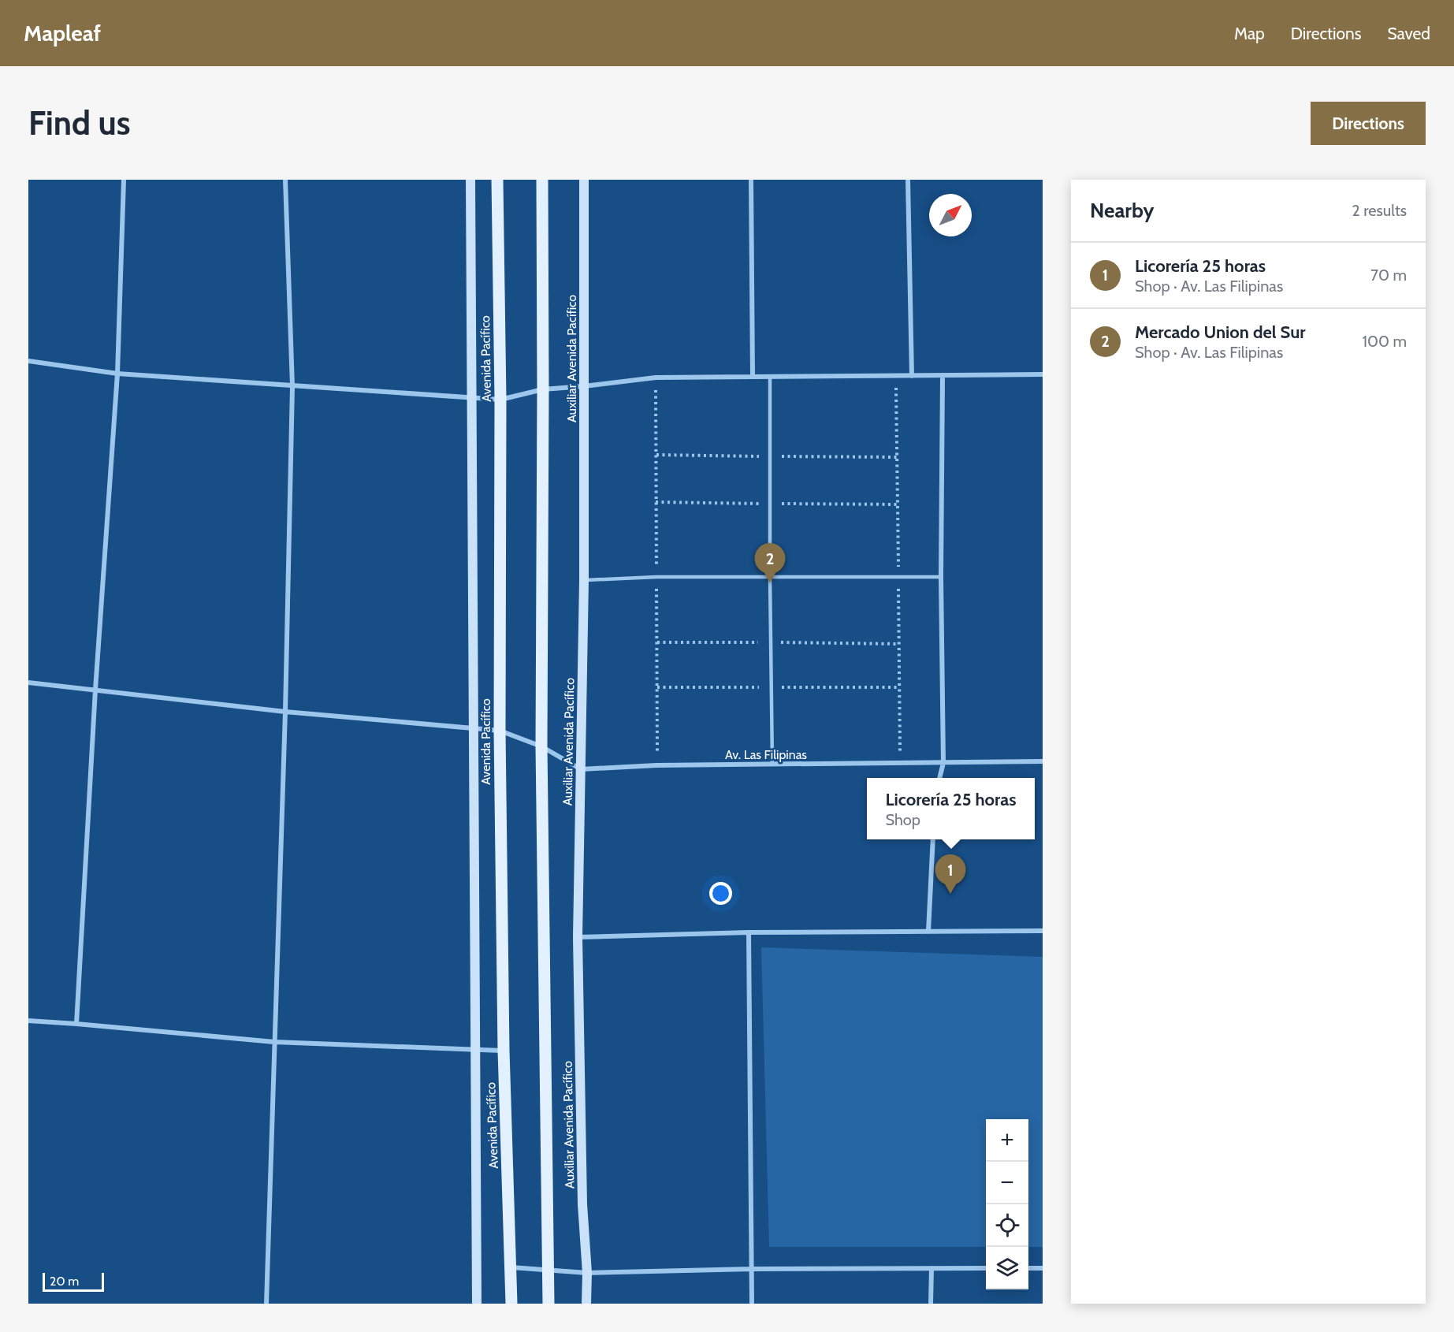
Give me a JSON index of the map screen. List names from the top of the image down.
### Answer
{
  "streets": {
    "main road": ["Avenida Pacífico", "Auxiliar Avenida Pacífico"],
    "street": ["Av. Las Filipinas"]
  },
  "crossings": [
    ["Auxiliar Avenida Pacífico", "Av. Las Filipinas"]
  ],
  "scale_bar": "20 m",
  "north": "top right",
  "page": {
    "header": "Mapleaf",
    "nav": ["Map", "Directions", "Saved"],
    "buttons": "Directions",
    "title": "Find us",
    "heading": ["Nearby", "2 results"],
    "list": [
      {
        "mark": "1",
        "name": "Licorería 25 horas",
        "note": "Shop · Av. Las Filipinas",
        "value": "70 m"
      },
      {
        "mark": "2",
        "name": "Mercado Union del Sur",
        "note": "Shop · Av. Las Filipinas",
        "value": "100 m"
      }
    ],
    "pins": ["2", "1"],
    "popup": ["Licorería 25 horas", "Shop"],
    "map_buttons": ["+", "−"],
    "scale": "20 m"
  }
}
